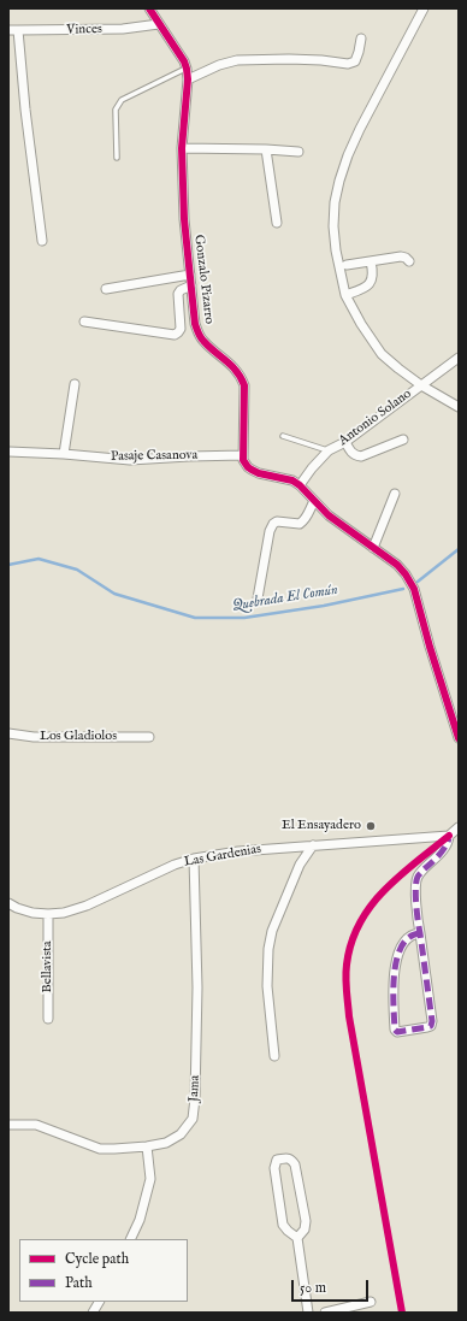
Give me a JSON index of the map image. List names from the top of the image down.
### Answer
{
  "streets": {
    "street": [
      "Vinces",
      "Gonzalo Pizarro",
      "Antonio Solano",
      "Pasaje Casanova",
      "Los Gladiolos",
      "Las Gardenias",
      "Bellavista",
      "Jama"
    ]
  },
  "crossings": [
    ["Vinces", "Gonzalo Pizarro"],
    ["Gonzalo Pizarro", "Pasaje Casanova"],
    ["Las Gardenias", "Bellavista"],
    ["Las Gardenias", "Jama"]
  ],
  "water": ["Quebrada El Común"],
  "places": ["El Ensayadero"],
  "legend": ["Cycle path", "Path"],
  "scale_bar": "50 m"
}
